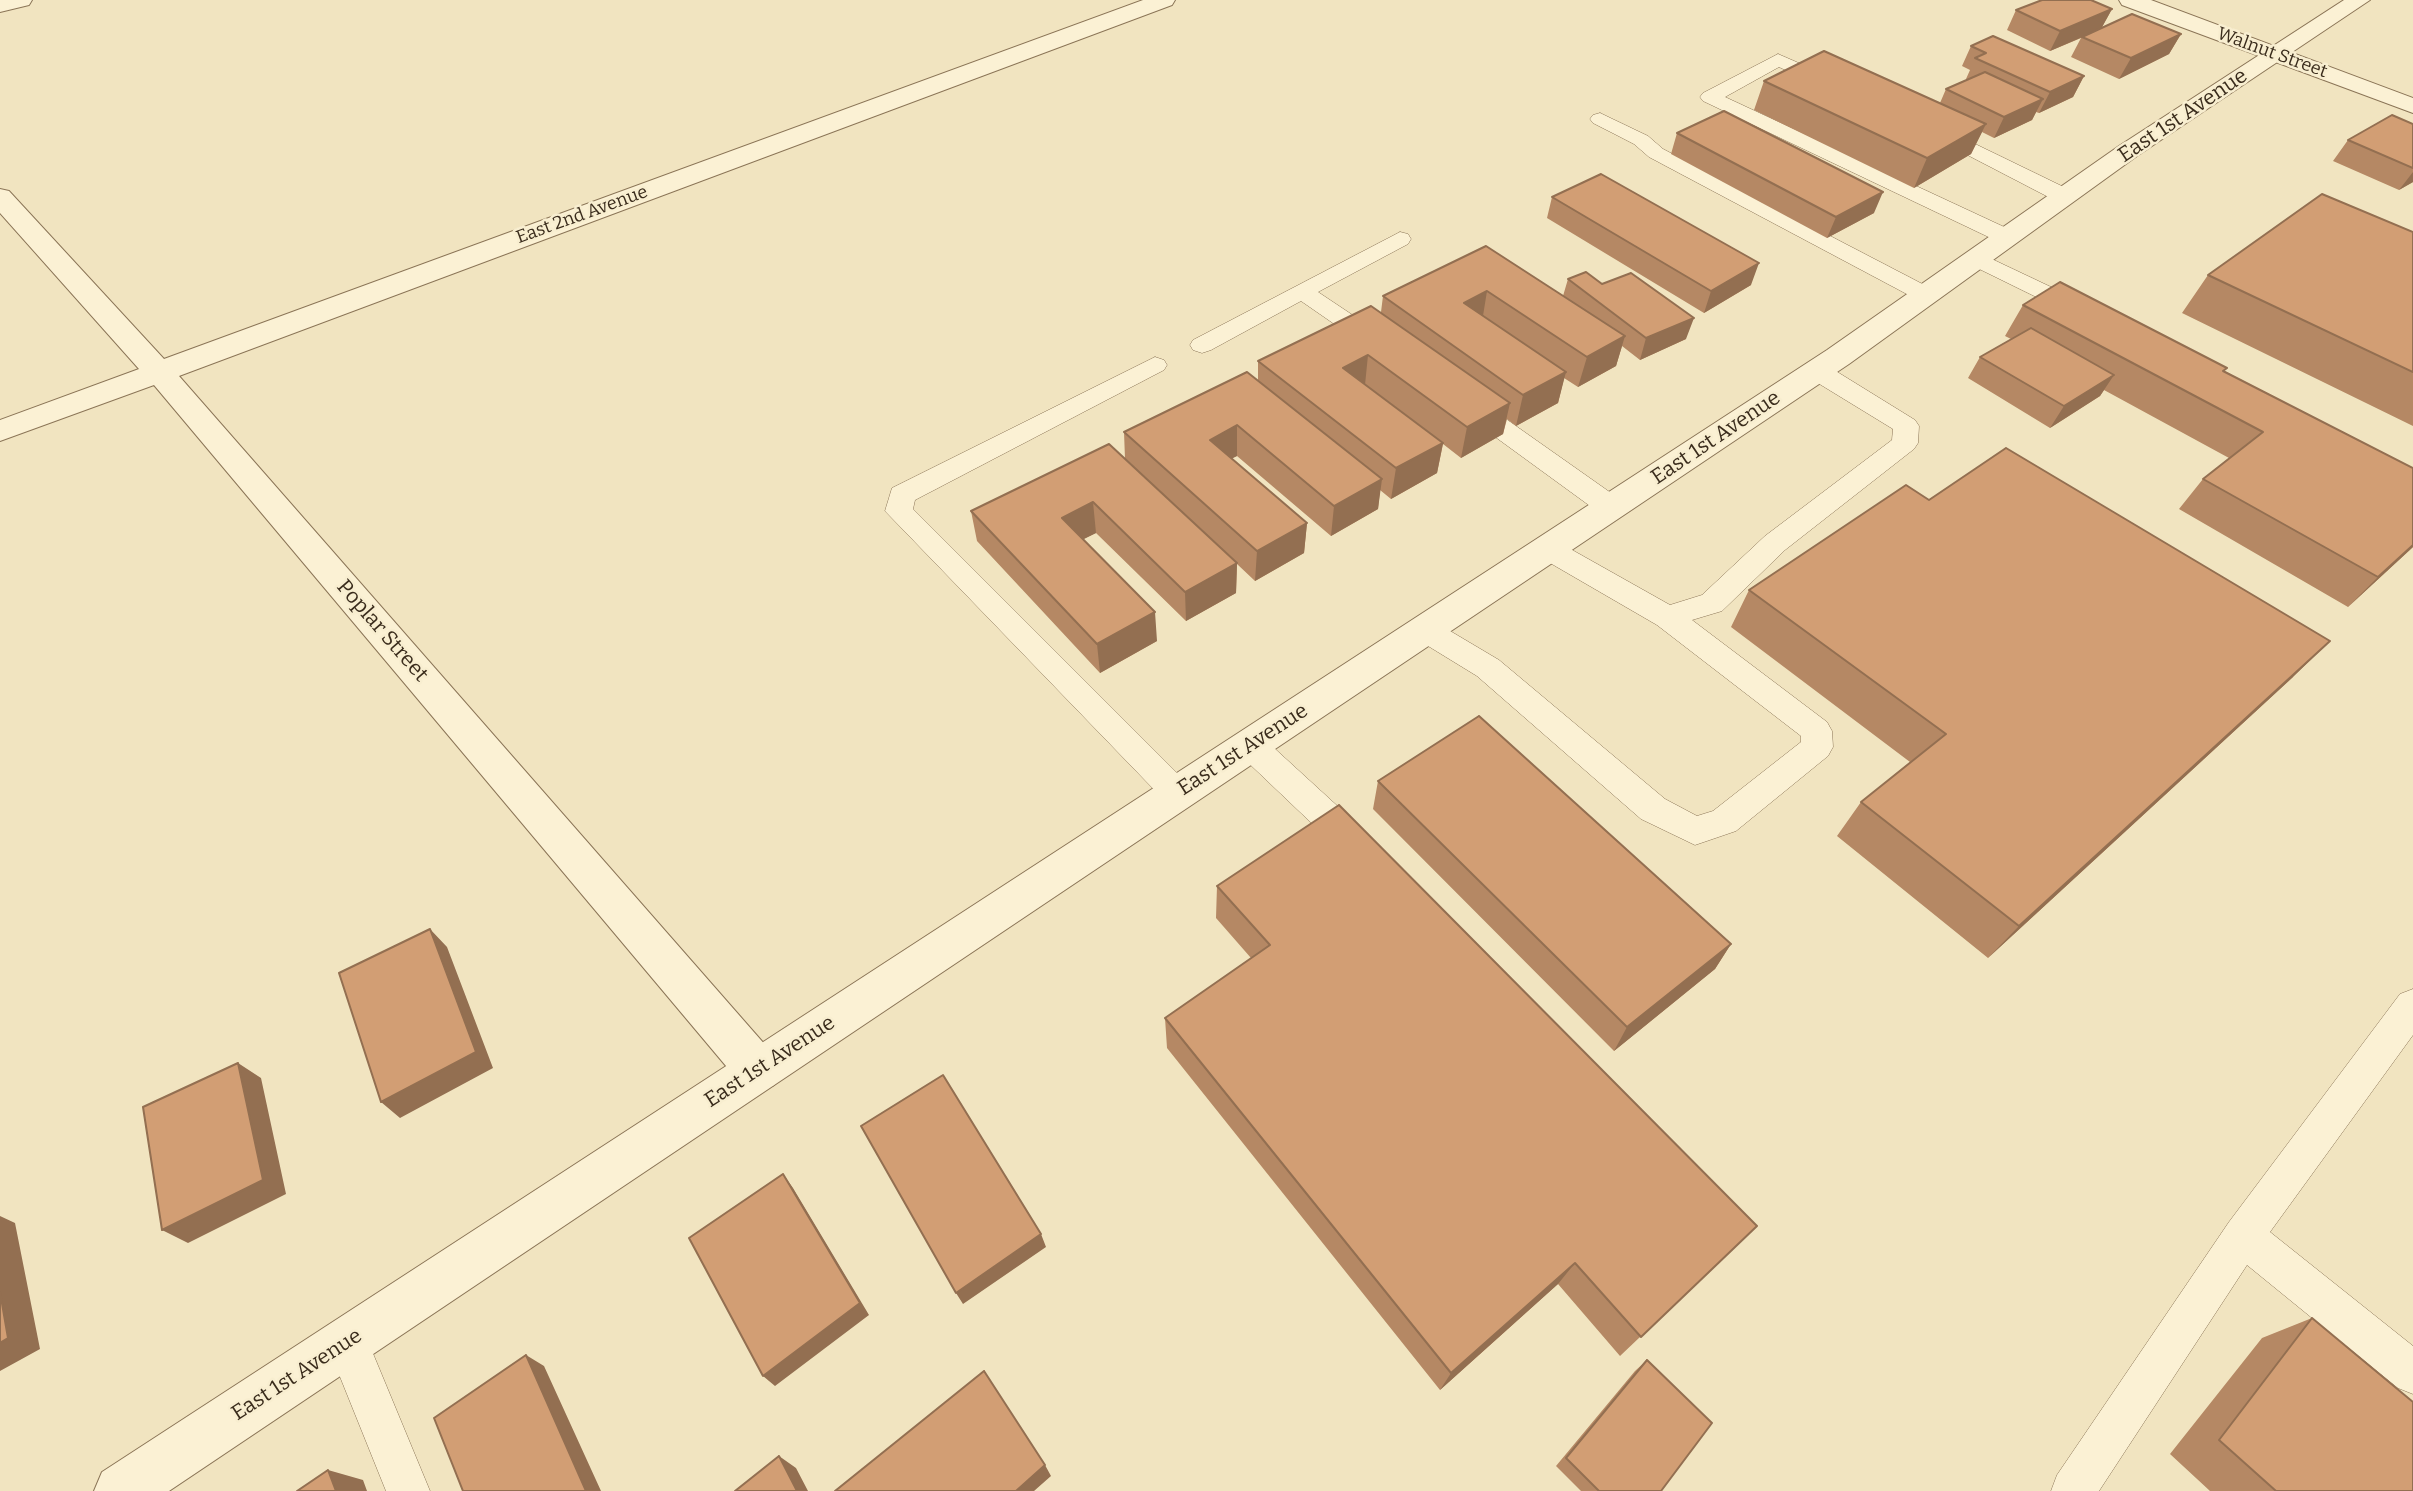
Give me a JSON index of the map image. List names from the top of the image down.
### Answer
{
  "streets": {
    "street": [
      "Walnut Street",
      "East 1st Avenue",
      "East 2nd Avenue",
      "Poplar Street"
    ]
  },
  "crossings": [
    ["Walnut Street", "East 1st Avenue"],
    ["East 1st Avenue", "Poplar Street"],
    ["East 2nd Avenue", "Poplar Street"]
  ]
}
